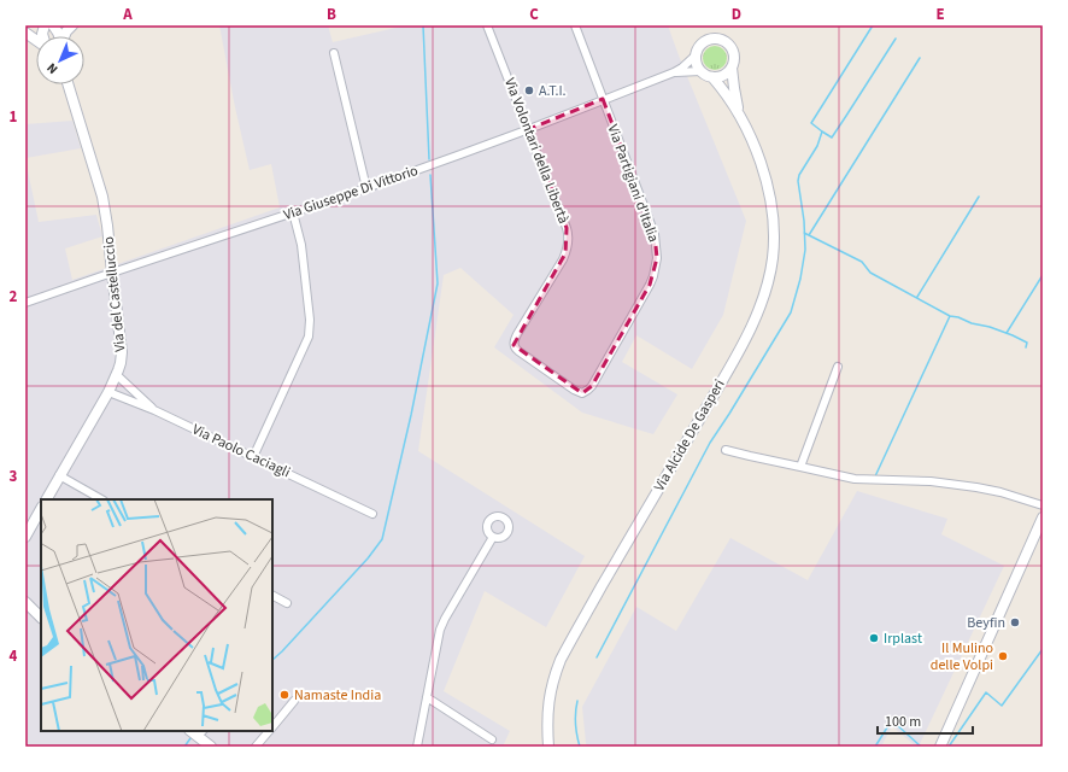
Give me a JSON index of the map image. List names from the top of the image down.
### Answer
{
  "streets": {
    "street": [
      "Via Volontari della Libertà",
      "Via Partigiani d'Italia",
      "Via Giuseppe Di Vittorio",
      "Via del Castelluccio",
      "Via Alcide De Gasperi",
      "Via Paolo Caciagli"
    ]
  },
  "crossings": [
    ["Via Volontari della Libertà", "Via Partigiani d'Italia"],
    ["Via Volontari della Libertà", "Via Giuseppe Di Vittorio"],
    ["Via Partigiani d'Italia", "Via Giuseppe Di Vittorio"],
    ["Via Giuseppe Di Vittorio", "Via del Castelluccio"],
    ["Via Giuseppe Di Vittorio", "Via Alcide De Gasperi"],
    ["Via del Castelluccio", "Via Paolo Caciagli"]
  ],
  "places": [
    "A.T.I.",
    "Beyfin",
    "Irplast",
    "Il Mulino delle Volpi",
    "Namaste India"
  ],
  "scale_bar": "100 m",
  "north": "bottom left",
  "grid": {
    "columns": [
      "A",
      "B",
      "C",
      "D",
      "E"
    ],
    "rows": [
      "1",
      "2",
      "3",
      "4"
    ]
  }
}
